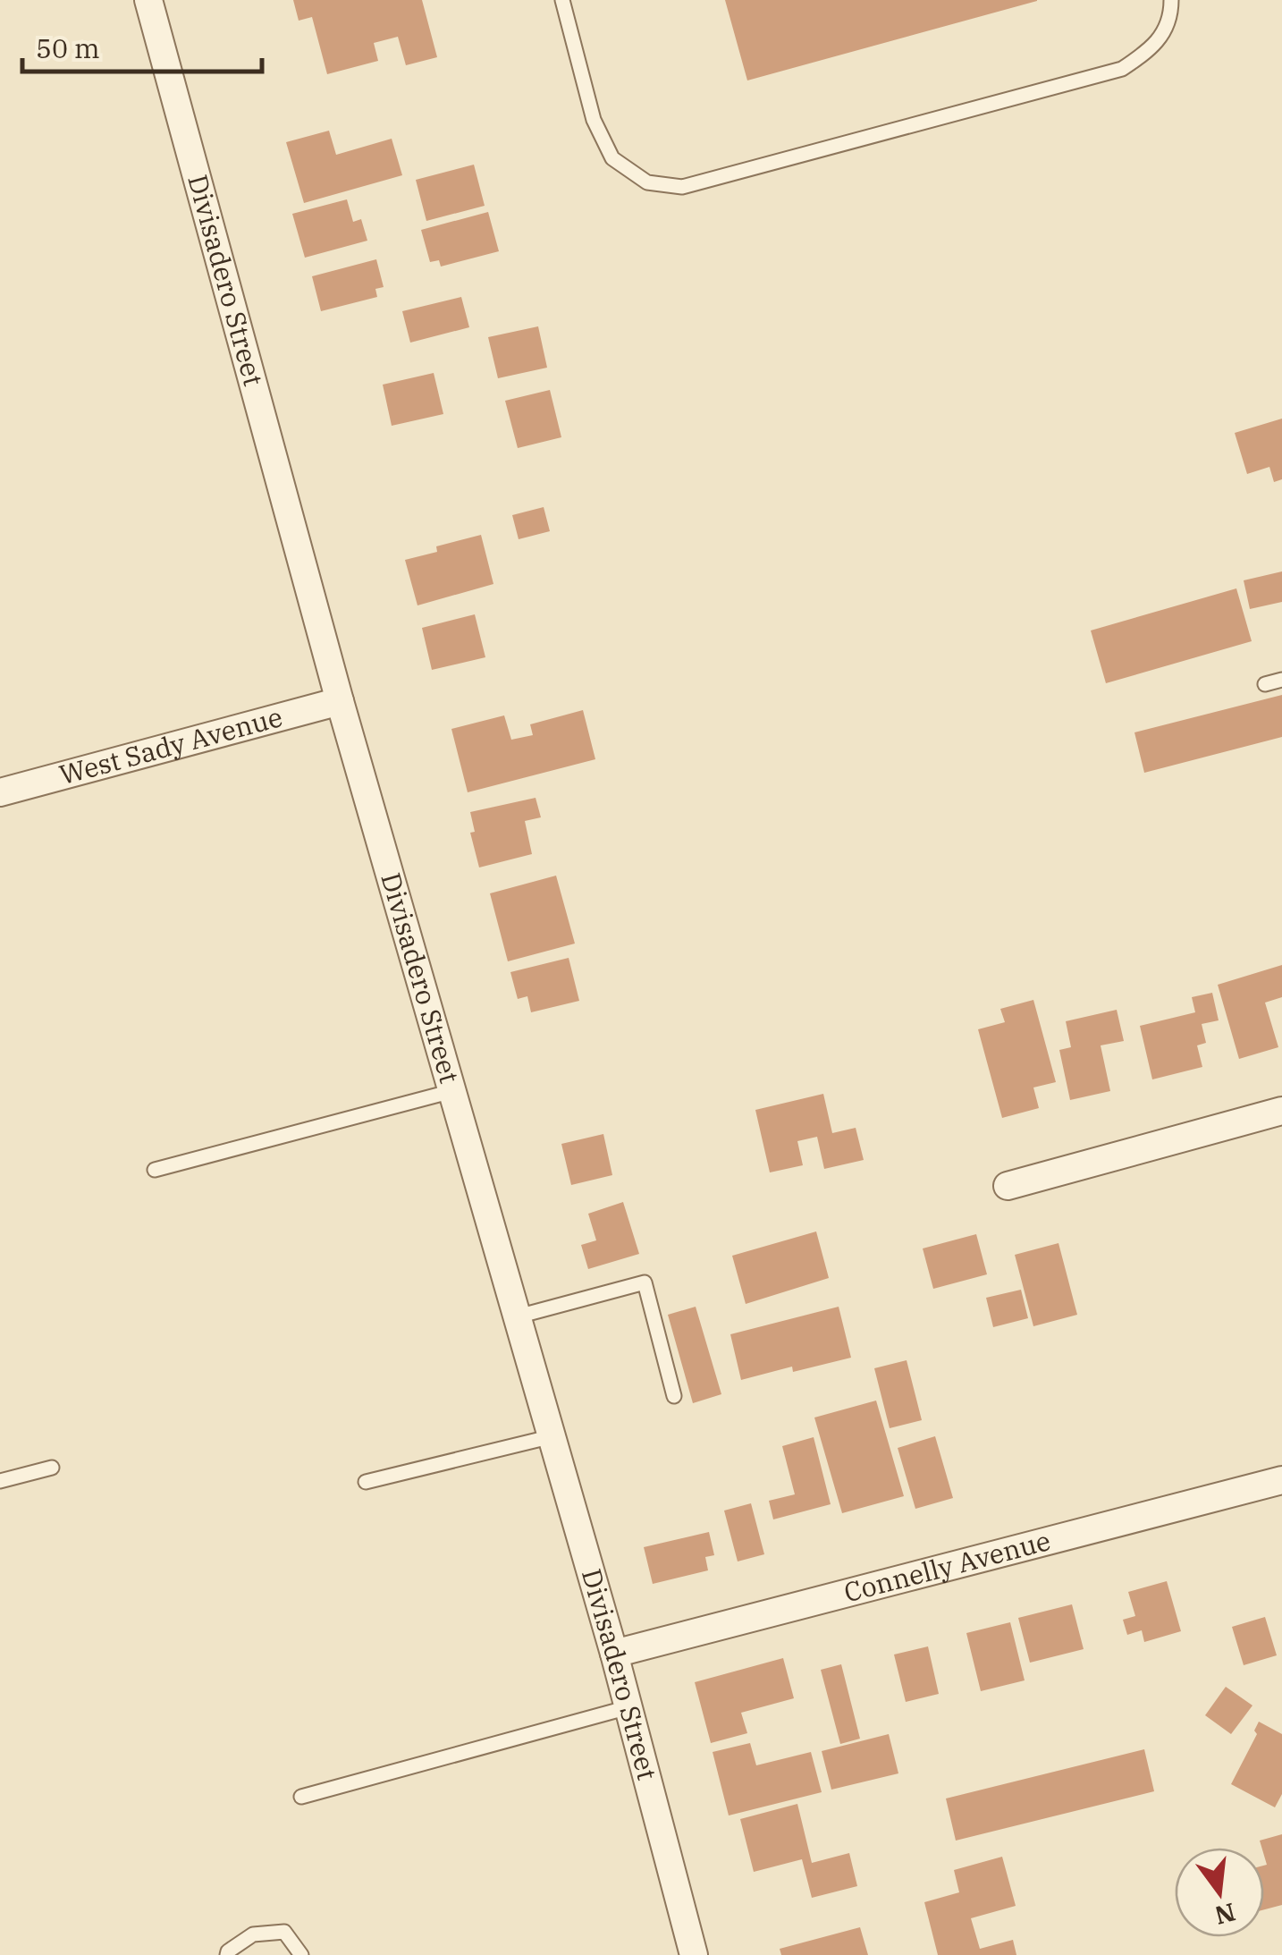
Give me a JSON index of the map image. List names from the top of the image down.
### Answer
{
  "streets": {
    "street": ["Divisadero Street", "West Sady Avenue", "Connelly Avenue"]
  },
  "crossings": [
    ["Divisadero Street", "West Sady Avenue"],
    ["Divisadero Street", "Connelly Avenue"]
  ],
  "scale_bar": "50 m",
  "north": "bottom"
}
